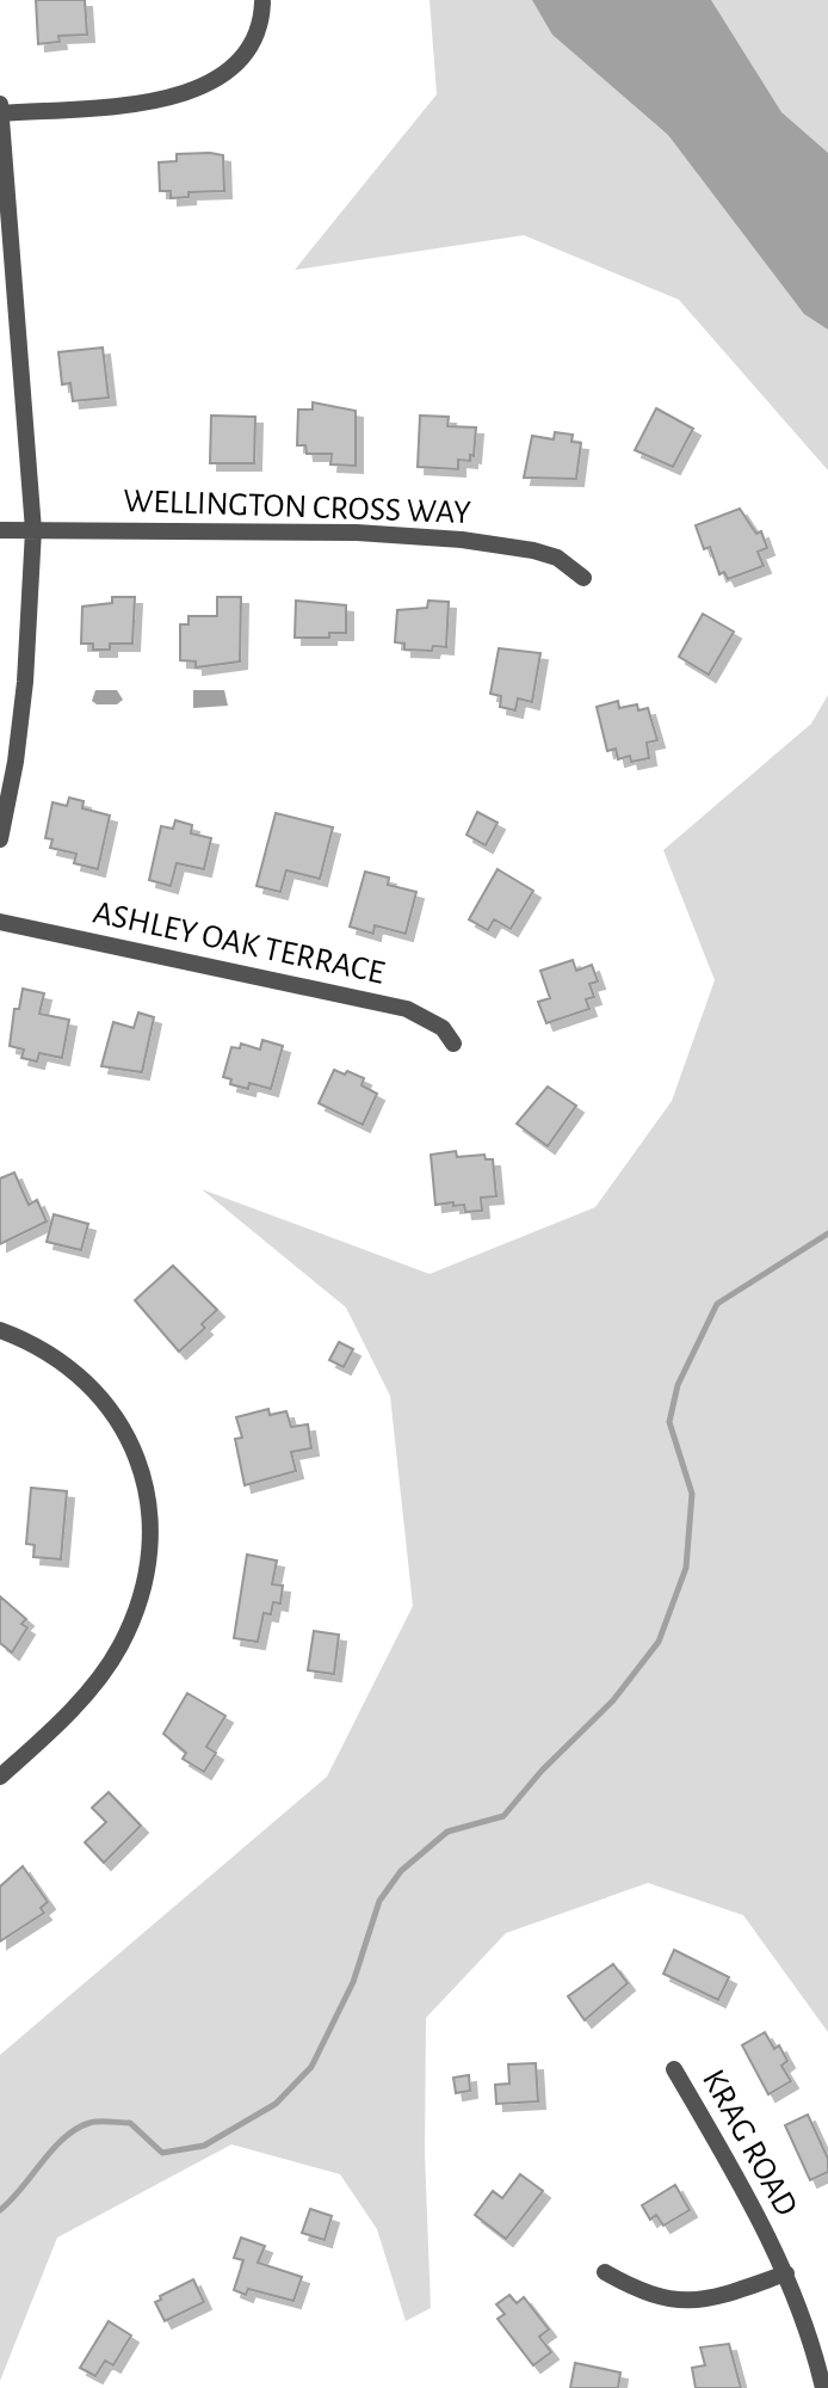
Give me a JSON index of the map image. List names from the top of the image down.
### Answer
{
  "streets": {
    "street": ["WELLINGTON CROSS WAY", "ASHLEY OAK TERRACE", "KRAG ROAD"]
  }
}
